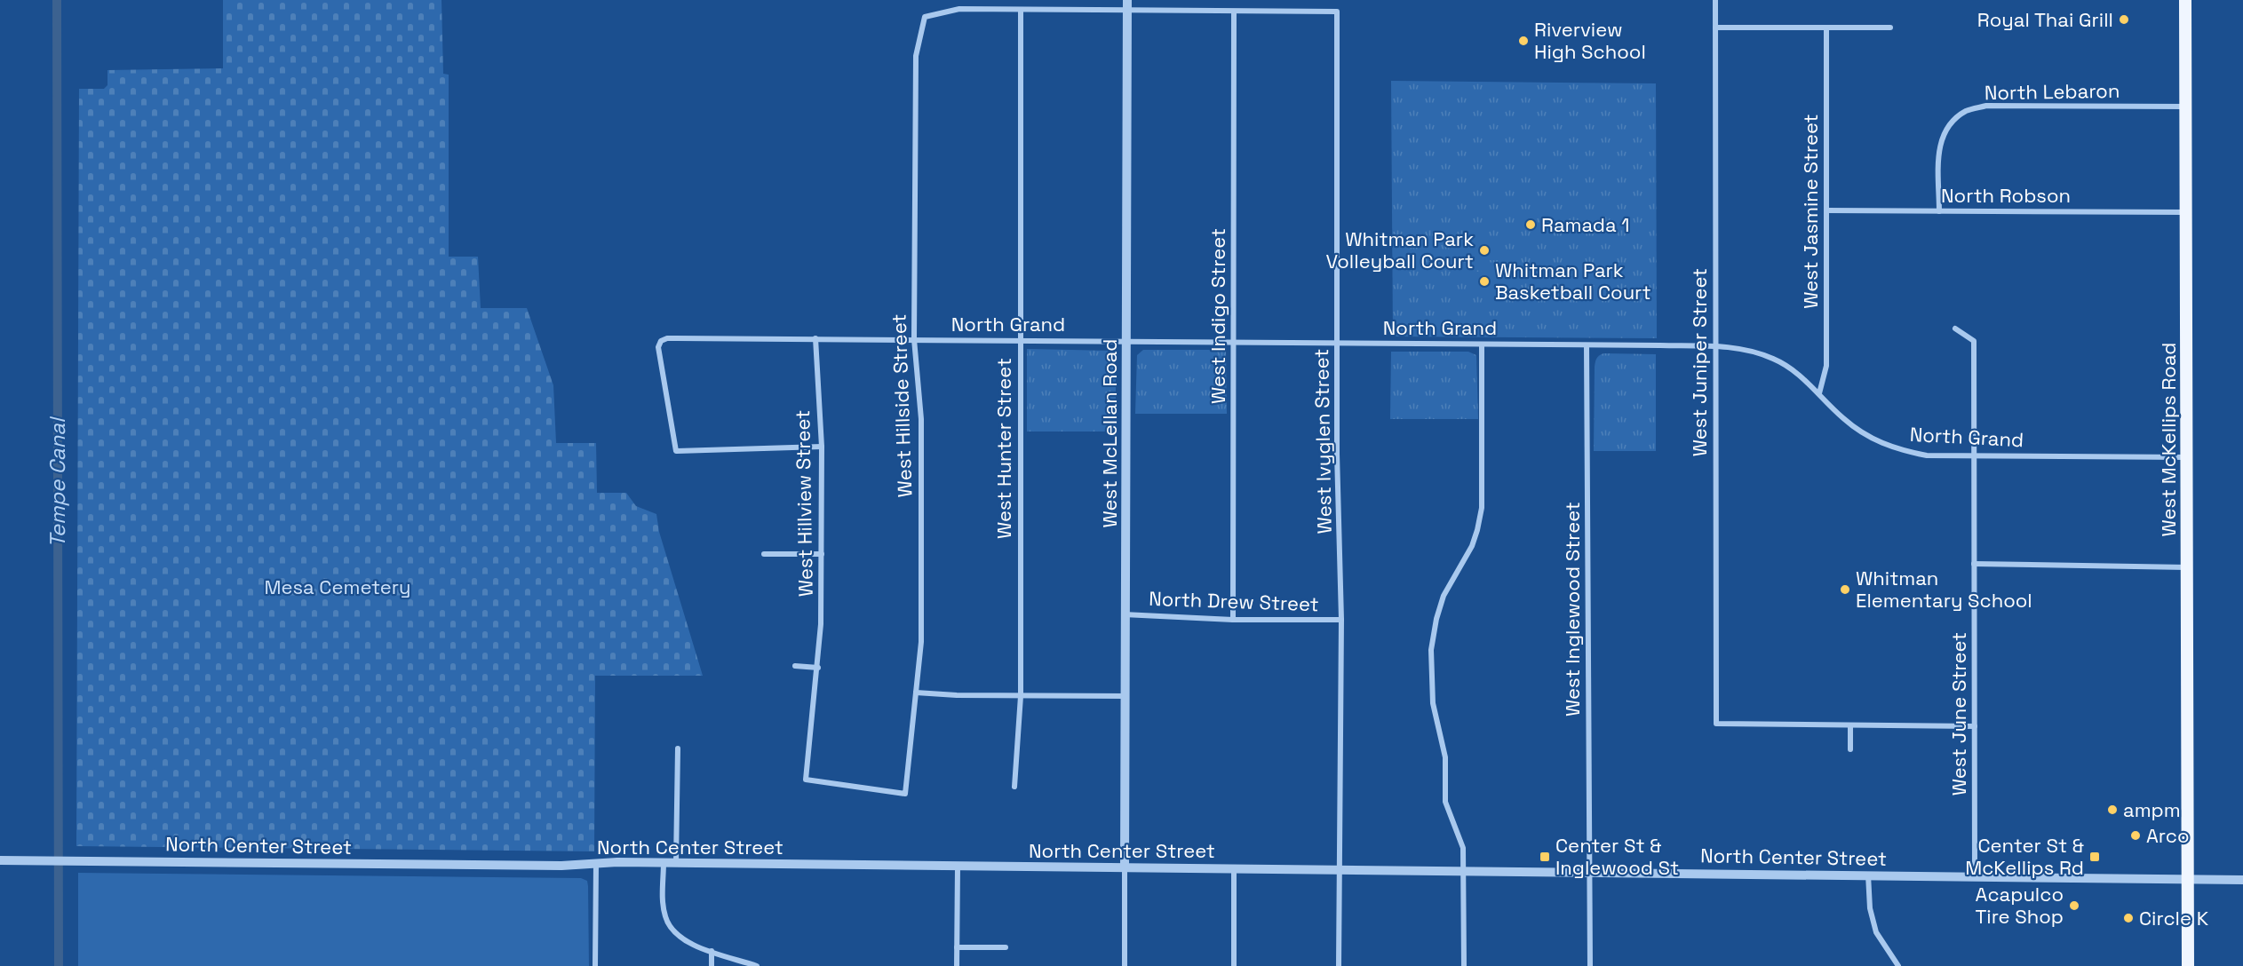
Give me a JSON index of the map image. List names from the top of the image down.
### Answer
{
  "streets": {
    "main road": ["West McKellips Road"],
    "street": [
      "North Lebaron",
      "North Robson",
      "West Jasmine Street",
      "West Indigo Street",
      "North Grand",
      "West Juniper Street",
      "West Hillside Street",
      "West McLellan Road",
      "West Ivyglen Street",
      "West Hunter Street",
      "West Hillview Street",
      "North Drew Street",
      "West Inglewood Street",
      "West June Street",
      "North Center Street"
    ]
  },
  "crossings": [
    ["North Lebaron", "North Robson"],
    ["North Lebaron", "West McKellips Road"],
    ["North Robson", "West Jasmine Street"],
    ["North Robson", "West McKellips Road"],
    ["West Jasmine Street", "North Grand"],
    ["West Indigo Street", "North Grand"],
    ["West Indigo Street", "West Ivyglen Street"],
    ["West Indigo Street", "North Drew Street"],
    ["North Grand", "West Juniper Street"],
    ["North Grand", "West Hillside Street"],
    ["North Grand", "West McLellan Road"],
    ["North Grand", "West McKellips Road"],
    ["North Grand", "West Ivyglen Street"],
    ["North Grand", "West Hunter Street"],
    ["North Grand", "West Hillview Street"],
    ["North Grand", "West Inglewood Street"],
    ["North Grand", "West June Street"],
    ["West Hillside Street", "West Hunter Street"],
    ["West Hillside Street", "West Hillview Street"],
    ["West McLellan Road", "North Drew Street"],
    ["West McLellan Road", "North Center Street"],
    ["West McKellips Road", "North Center Street"],
    ["West Ivyglen Street", "North Drew Street"],
    ["West Ivyglen Street", "North Center Street"],
    ["West Inglewood Street", "North Center Street"],
    ["West June Street", "North Center Street"]
  ],
  "water": ["Tempe Canal"],
  "parks": ["Mesa Cemetery"],
  "places": {
    "other": [
      "Royal Thai Grill",
      "Riverview High School",
      "Ramada 1",
      "Whitman Park Volleyball Court",
      "Whitman Park Basketball Court",
      "Whitman Elementary School",
      "ampm",
      "Arco",
      "Acapulco Tire Shop",
      "Circle K"
    ],
    "transit": ["Center St & Inglewood St", "Center St & McKellips Rd"]
  }
}
